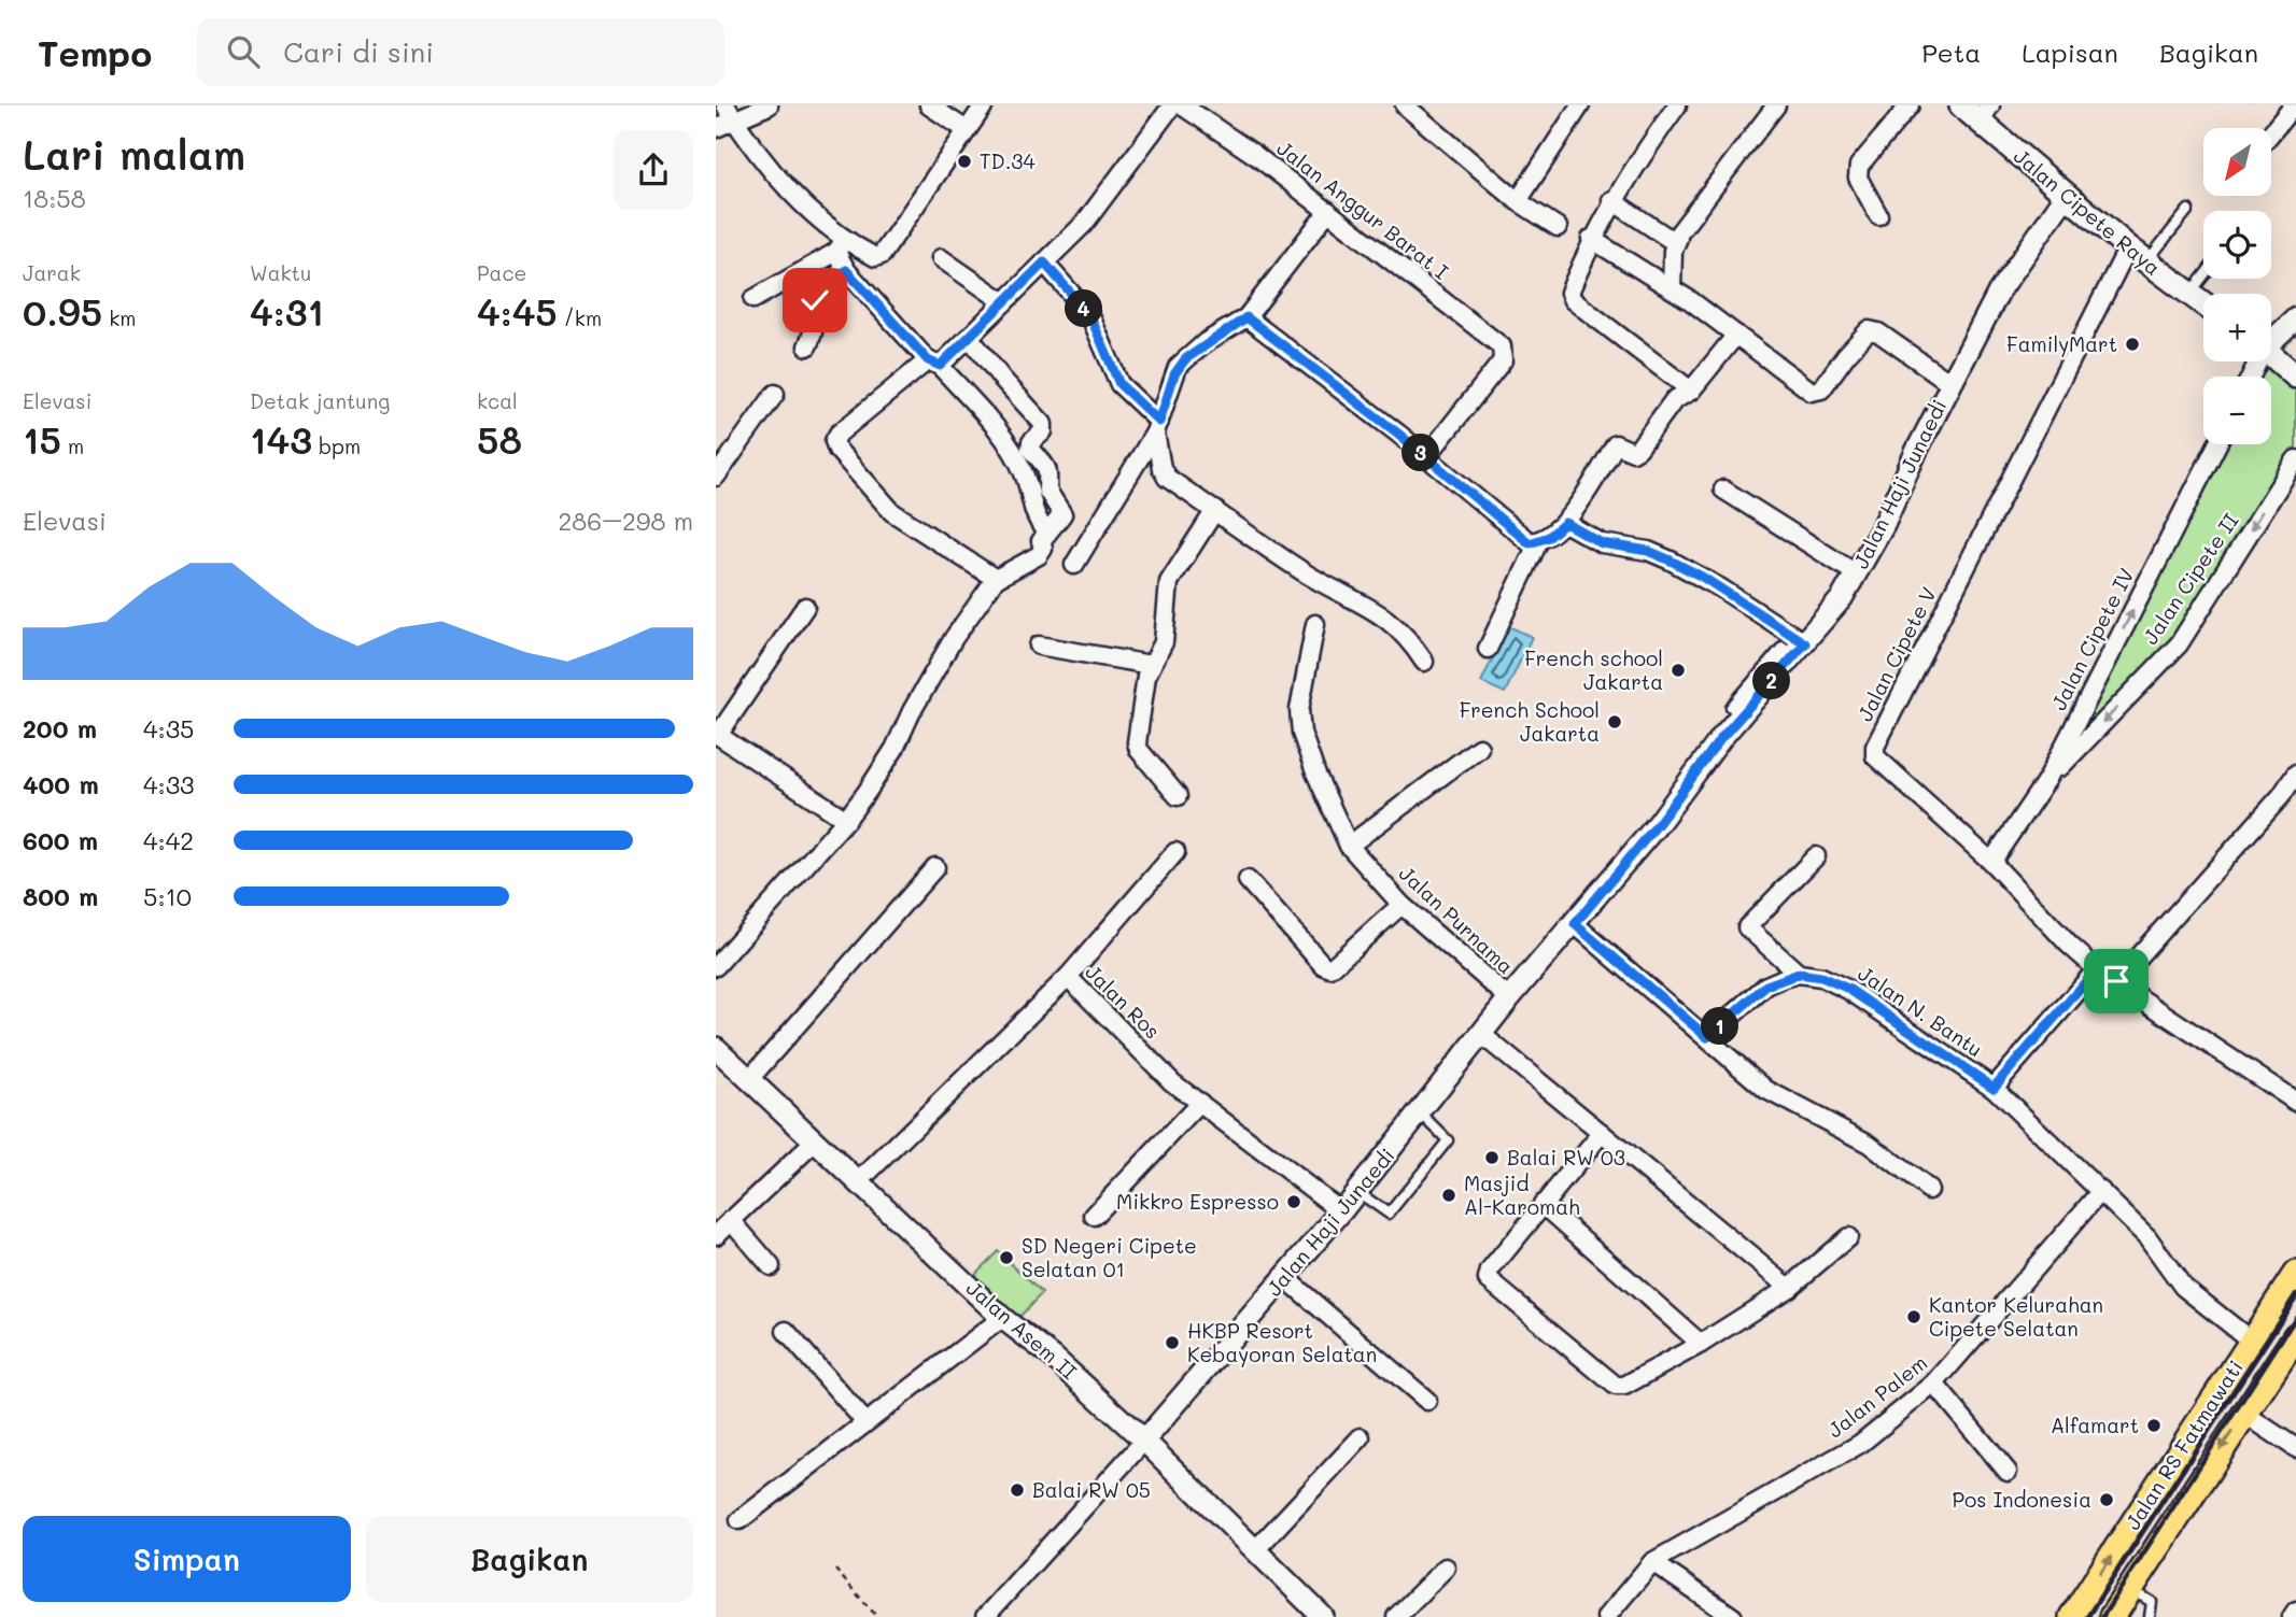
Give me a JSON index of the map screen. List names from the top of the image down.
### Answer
{
  "streets": {
    "main road": ["Jalan Cipete Raya", "Jalan RS Fatmawati"],
    "street": [
      "Jalan Anggur Barat I",
      "Jalan Haji Junaedi",
      "Jalan Cipete II",
      "Jalan Cipete IV",
      "Jalan Cipete V",
      "Jalan Purnama",
      "Jalan Ros",
      "Jalan N. Bantu",
      "Jalan Asem II",
      "Jalan Palem"
    ]
  },
  "crossings": [
    ["Jalan Cipete Raya", "Jalan Haji Junaedi"],
    ["Jalan Cipete Raya", "Jalan Cipete V"],
    ["Jalan Haji Junaedi", "Jalan Purnama"],
    ["Jalan Haji Junaedi", "Jalan Ros"],
    ["Jalan Haji Junaedi", "Jalan Asem II"],
    ["Jalan Cipete II", "Jalan Cipete IV"],
    ["Jalan Cipete IV", "Jalan Cipete V"],
    ["Jalan Ros", "Jalan Asem II"],
    ["Jalan N. Bantu", "Jalan Palem"],
    ["Jalan N. Bantu", "Jalan RS Fatmawati"]
  ],
  "one_way": ["Jalan Cipete II", "Jalan Cipete IV"],
  "places": [
    "TD.34",
    "FamilyMart",
    "French school Jakarta",
    "French School Jakarta",
    "Balai RW 03",
    "Masjid Al-Karomah",
    "Mikkro Espresso",
    "SD Negeri Cipete Selatan 01",
    "Kantor Kelurahan Cipete Selatan",
    "HKBP Resort Kebayoran Selatan",
    "Alfamart",
    "Balai RW 05",
    "Pos Indonesia"
  ],
  "north": "bottom left",
  "page": {
    "header": "Tempo",
    "search": "Cari di sini",
    "nav": ["Peta", "Lapisan", "Bagikan"],
    "heading": ["Lari malam", "18:58"],
    "map_buttons": ["+", "−"],
    "stats": [
      ["Jarak", "0.95 km"],
      ["Waktu", "4:31"],
      ["Pace", "4:45 /km"],
      ["Elevasi", "15 m"],
      ["Detak jantung", "143 bpm"],
      ["kcal", "58"]
    ],
    "pins": [
      "4",
      "3",
      "2",
      "1"
    ],
    "chart": ["Elevasi", "286–298 m"],
    "list": [
      {
        "name": "200 m",
        "note": "4:35"
      },
      {
        "name": "400 m",
        "note": "4:33"
      },
      {
        "name": "600 m",
        "note": "4:42"
      },
      {
        "name": "800 m",
        "note": "5:10"
      }
    ],
    "buttons": ["Simpan", "Bagikan"]
  }
}
